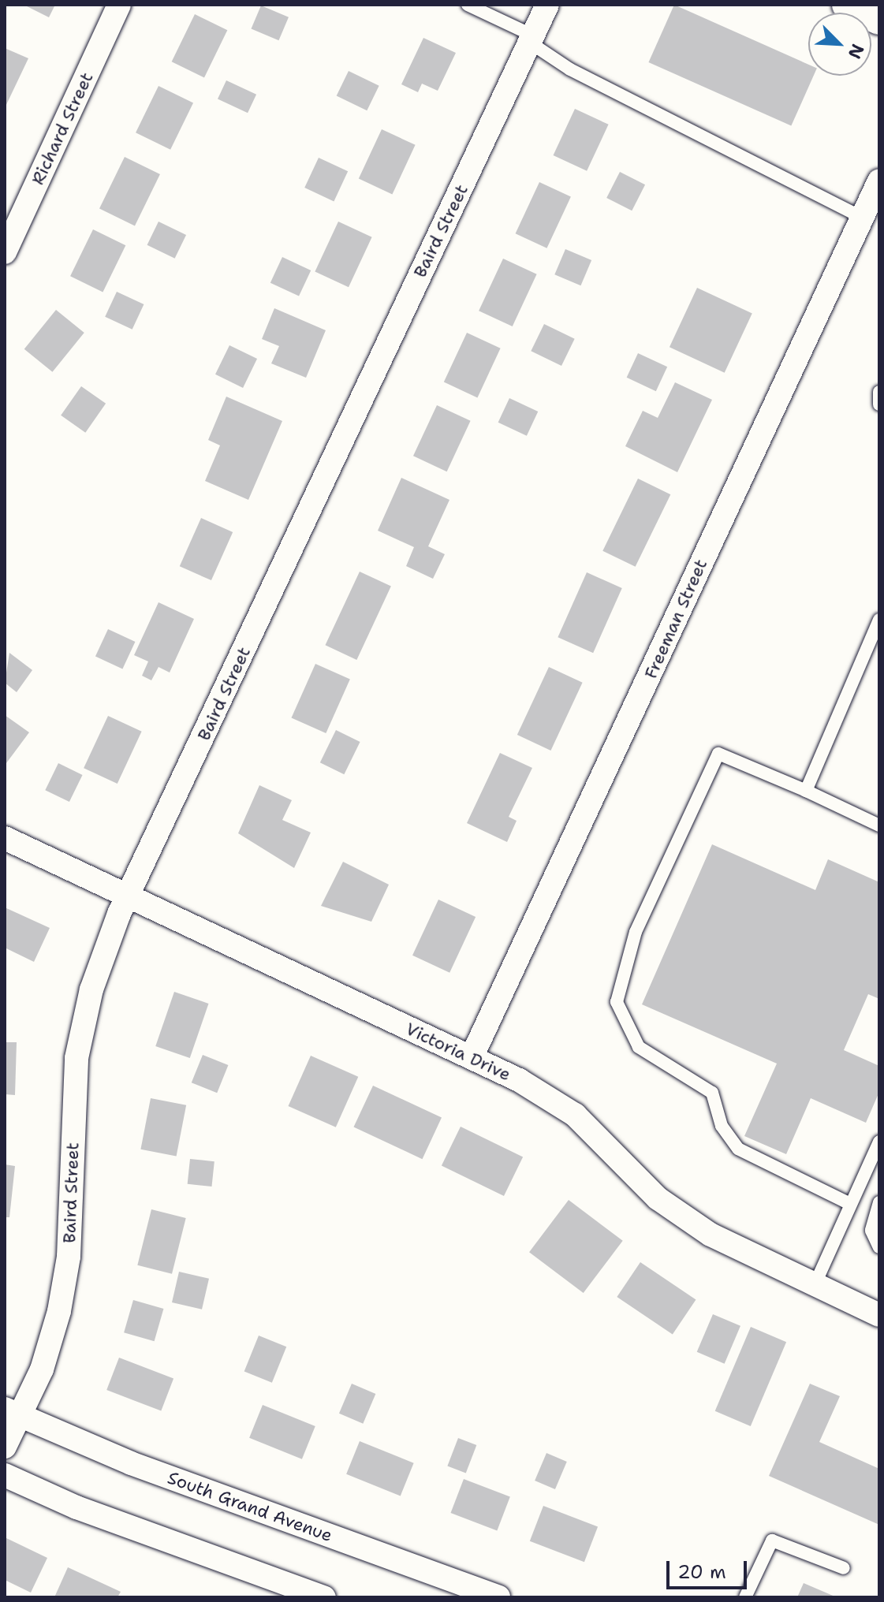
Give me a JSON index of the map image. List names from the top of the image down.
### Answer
{
  "streets": {
    "street": [
      "Richard Street",
      "Baird Street",
      "Freeman Street",
      "Victoria Drive",
      "South Grand Avenue"
    ]
  },
  "crossings": [
    ["Baird Street", "Victoria Drive"],
    ["Baird Street", "South Grand Avenue"],
    ["Freeman Street", "Victoria Drive"]
  ],
  "scale_bar": "20 m",
  "north": "bottom right"
}
